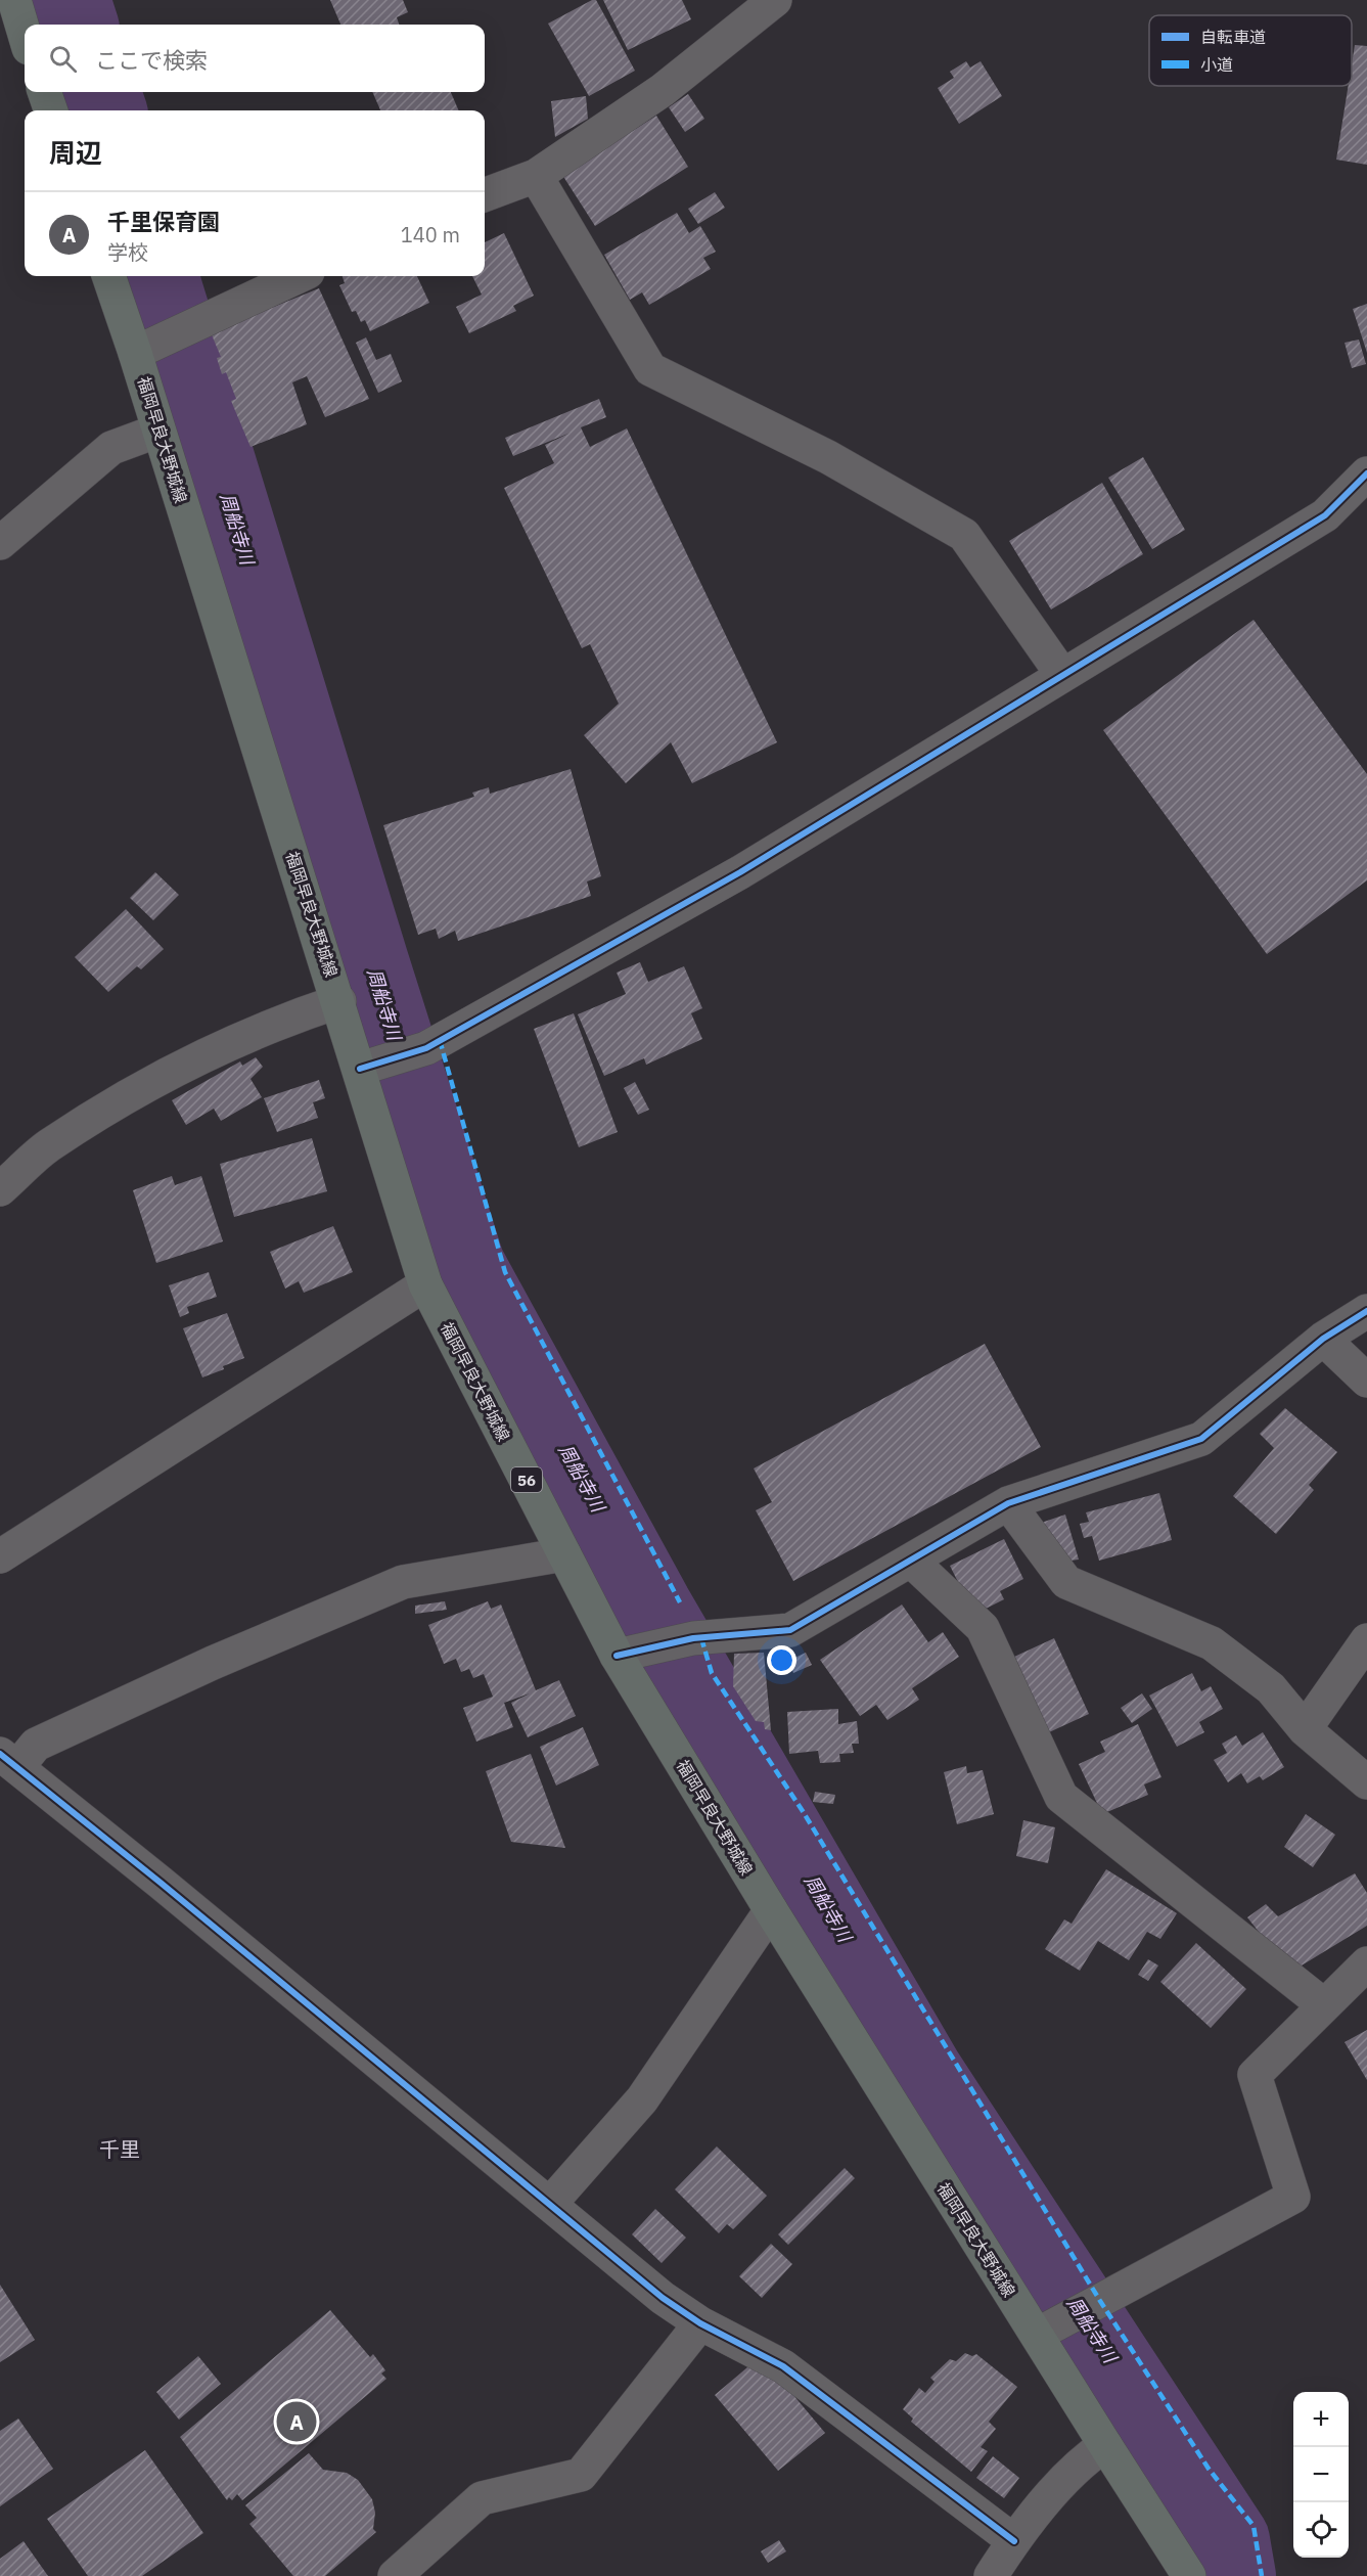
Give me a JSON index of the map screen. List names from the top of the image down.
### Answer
{
  "streets": {
    "main road": ["福岡早良大野城線", "56"]
  },
  "districts": ["千里"],
  "water": ["周船寺川"],
  "legend": ["自転車道", "小道"],
  "page": {
    "search": "ここで検索",
    "heading": "周辺",
    "list": [
      {
        "mark": "A",
        "name": "千里保育園",
        "note": "学校",
        "value": "140 m"
      }
    ],
    "map_buttons": ["+", "−"],
    "pins": "A"
  }
}
